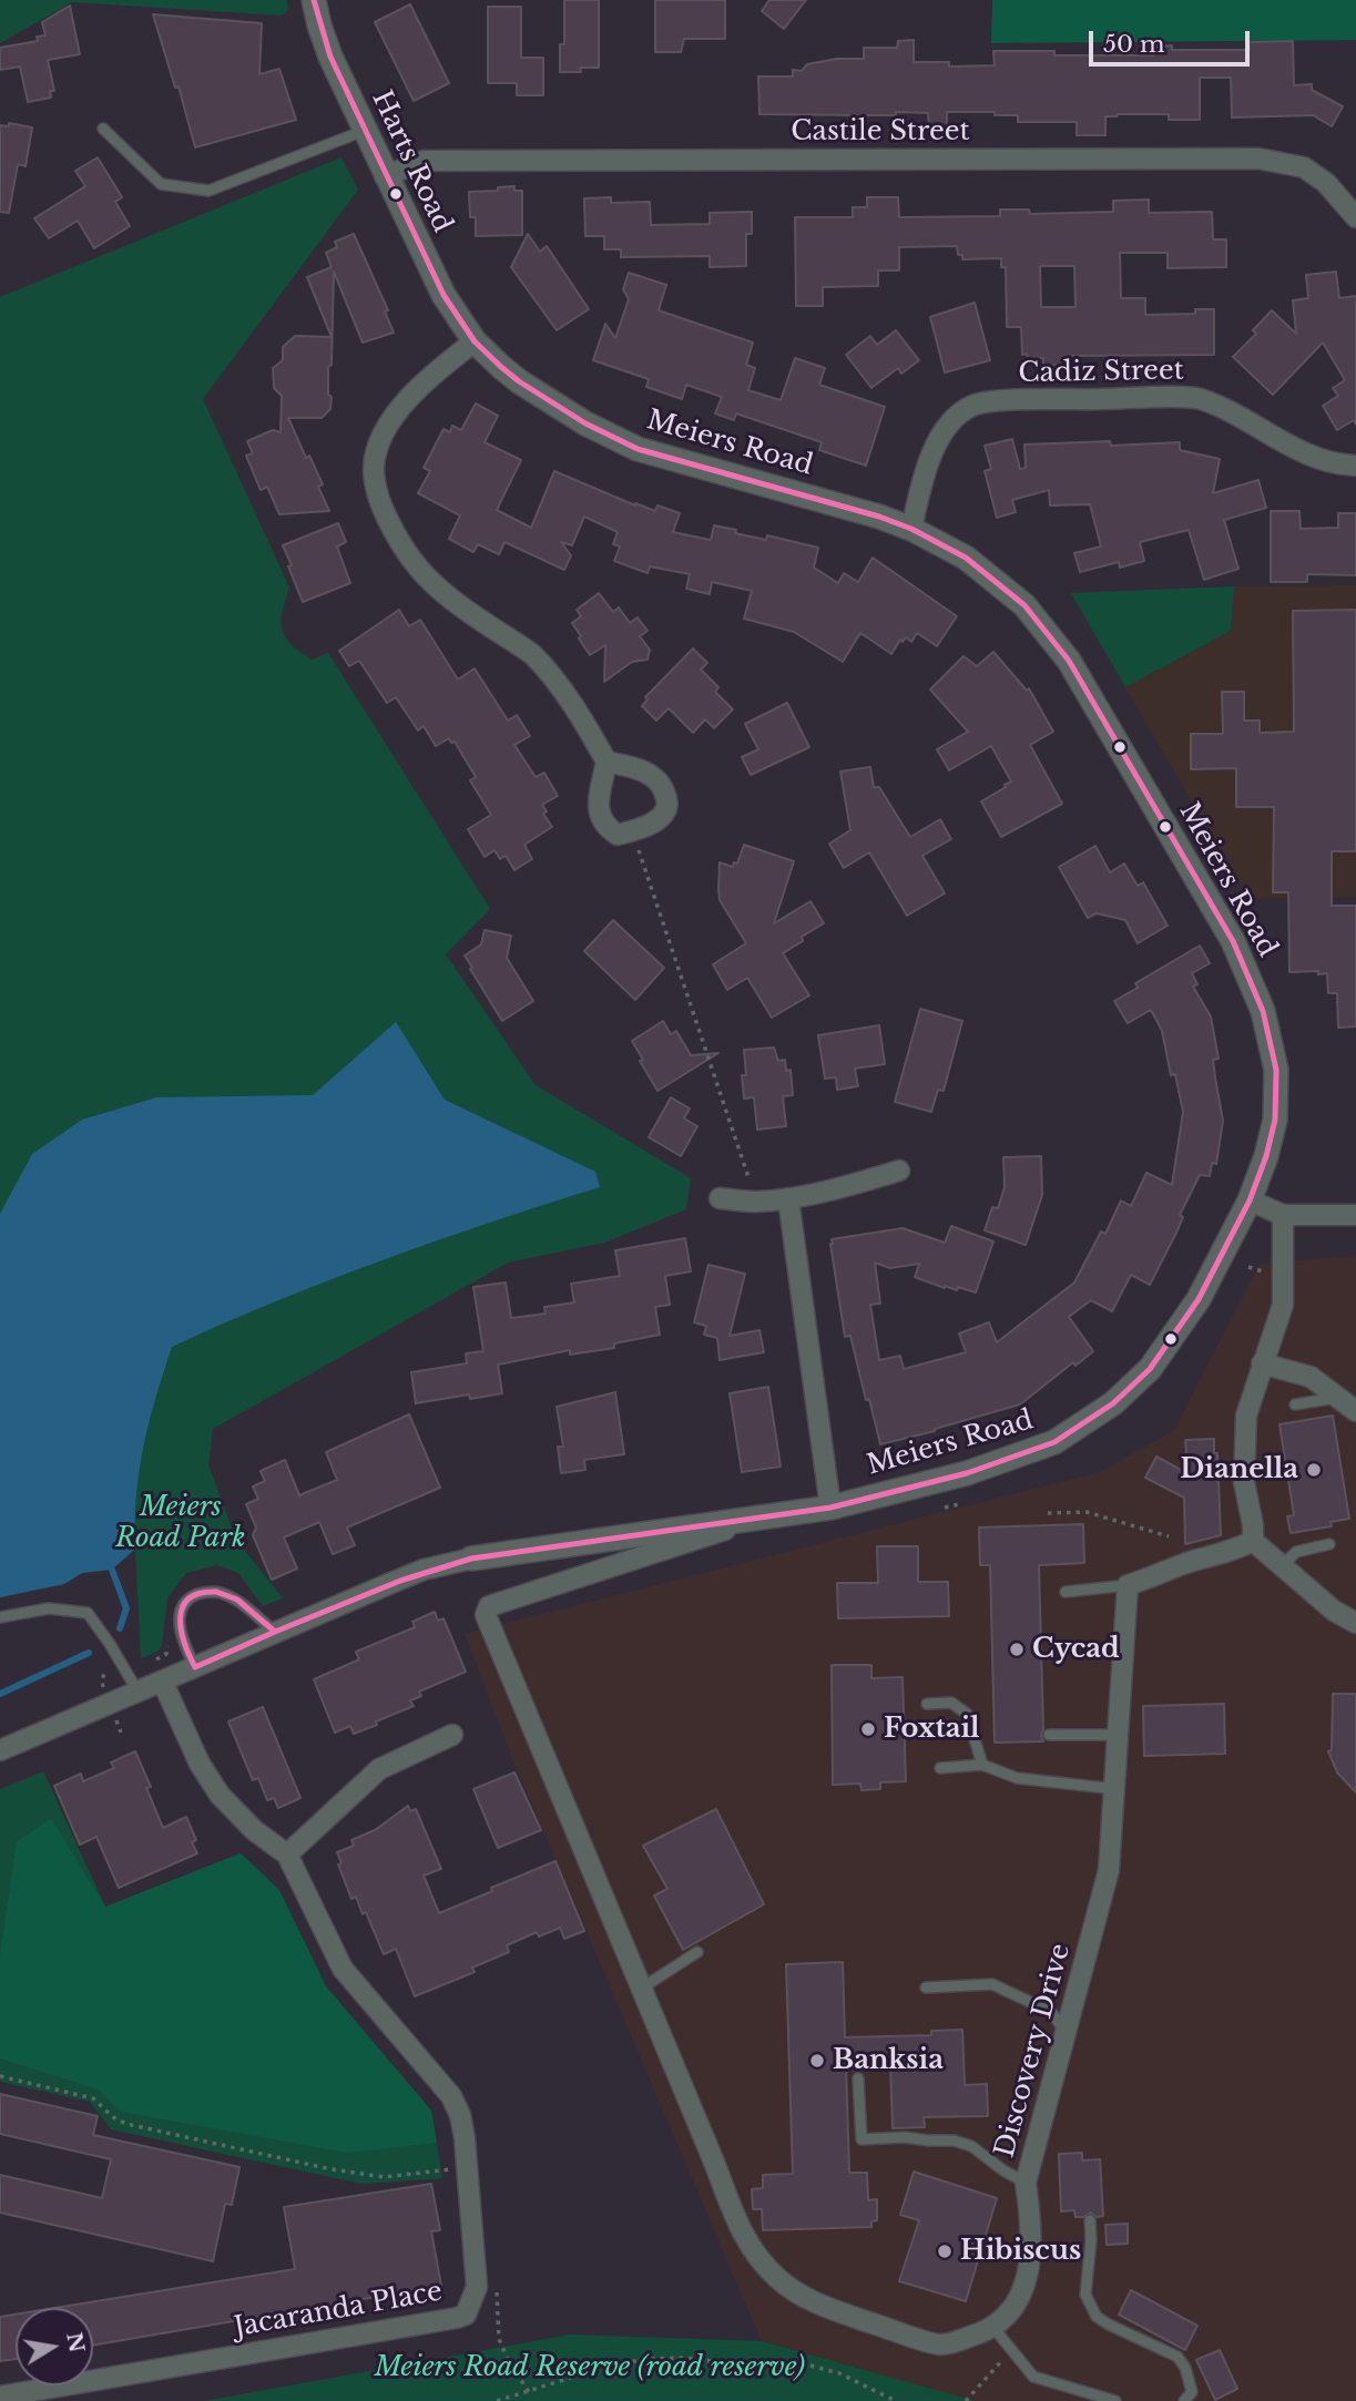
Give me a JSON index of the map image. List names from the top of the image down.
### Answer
{
  "streets": {
    "street": [
      "Castile Street",
      "Harts Road",
      "Cadiz Street",
      "Meiers Road",
      "Discovery Drive",
      "Jacaranda Place"
    ]
  },
  "crossings": [
    ["Castile Street", "Harts Road"],
    ["Harts Road", "Meiers Road"],
    ["Cadiz Street", "Meiers Road"],
    ["Meiers Road", "Jacaranda Place"]
  ],
  "parks": ["Meiers Road Park", "Meiers Road Reserve (road reserve)"],
  "places": [
    "Dianella",
    "Cycad",
    "Foxtail",
    "Banksia",
    "Hibiscus"
  ],
  "scale_bar": "50 m",
  "north": "right"
}
